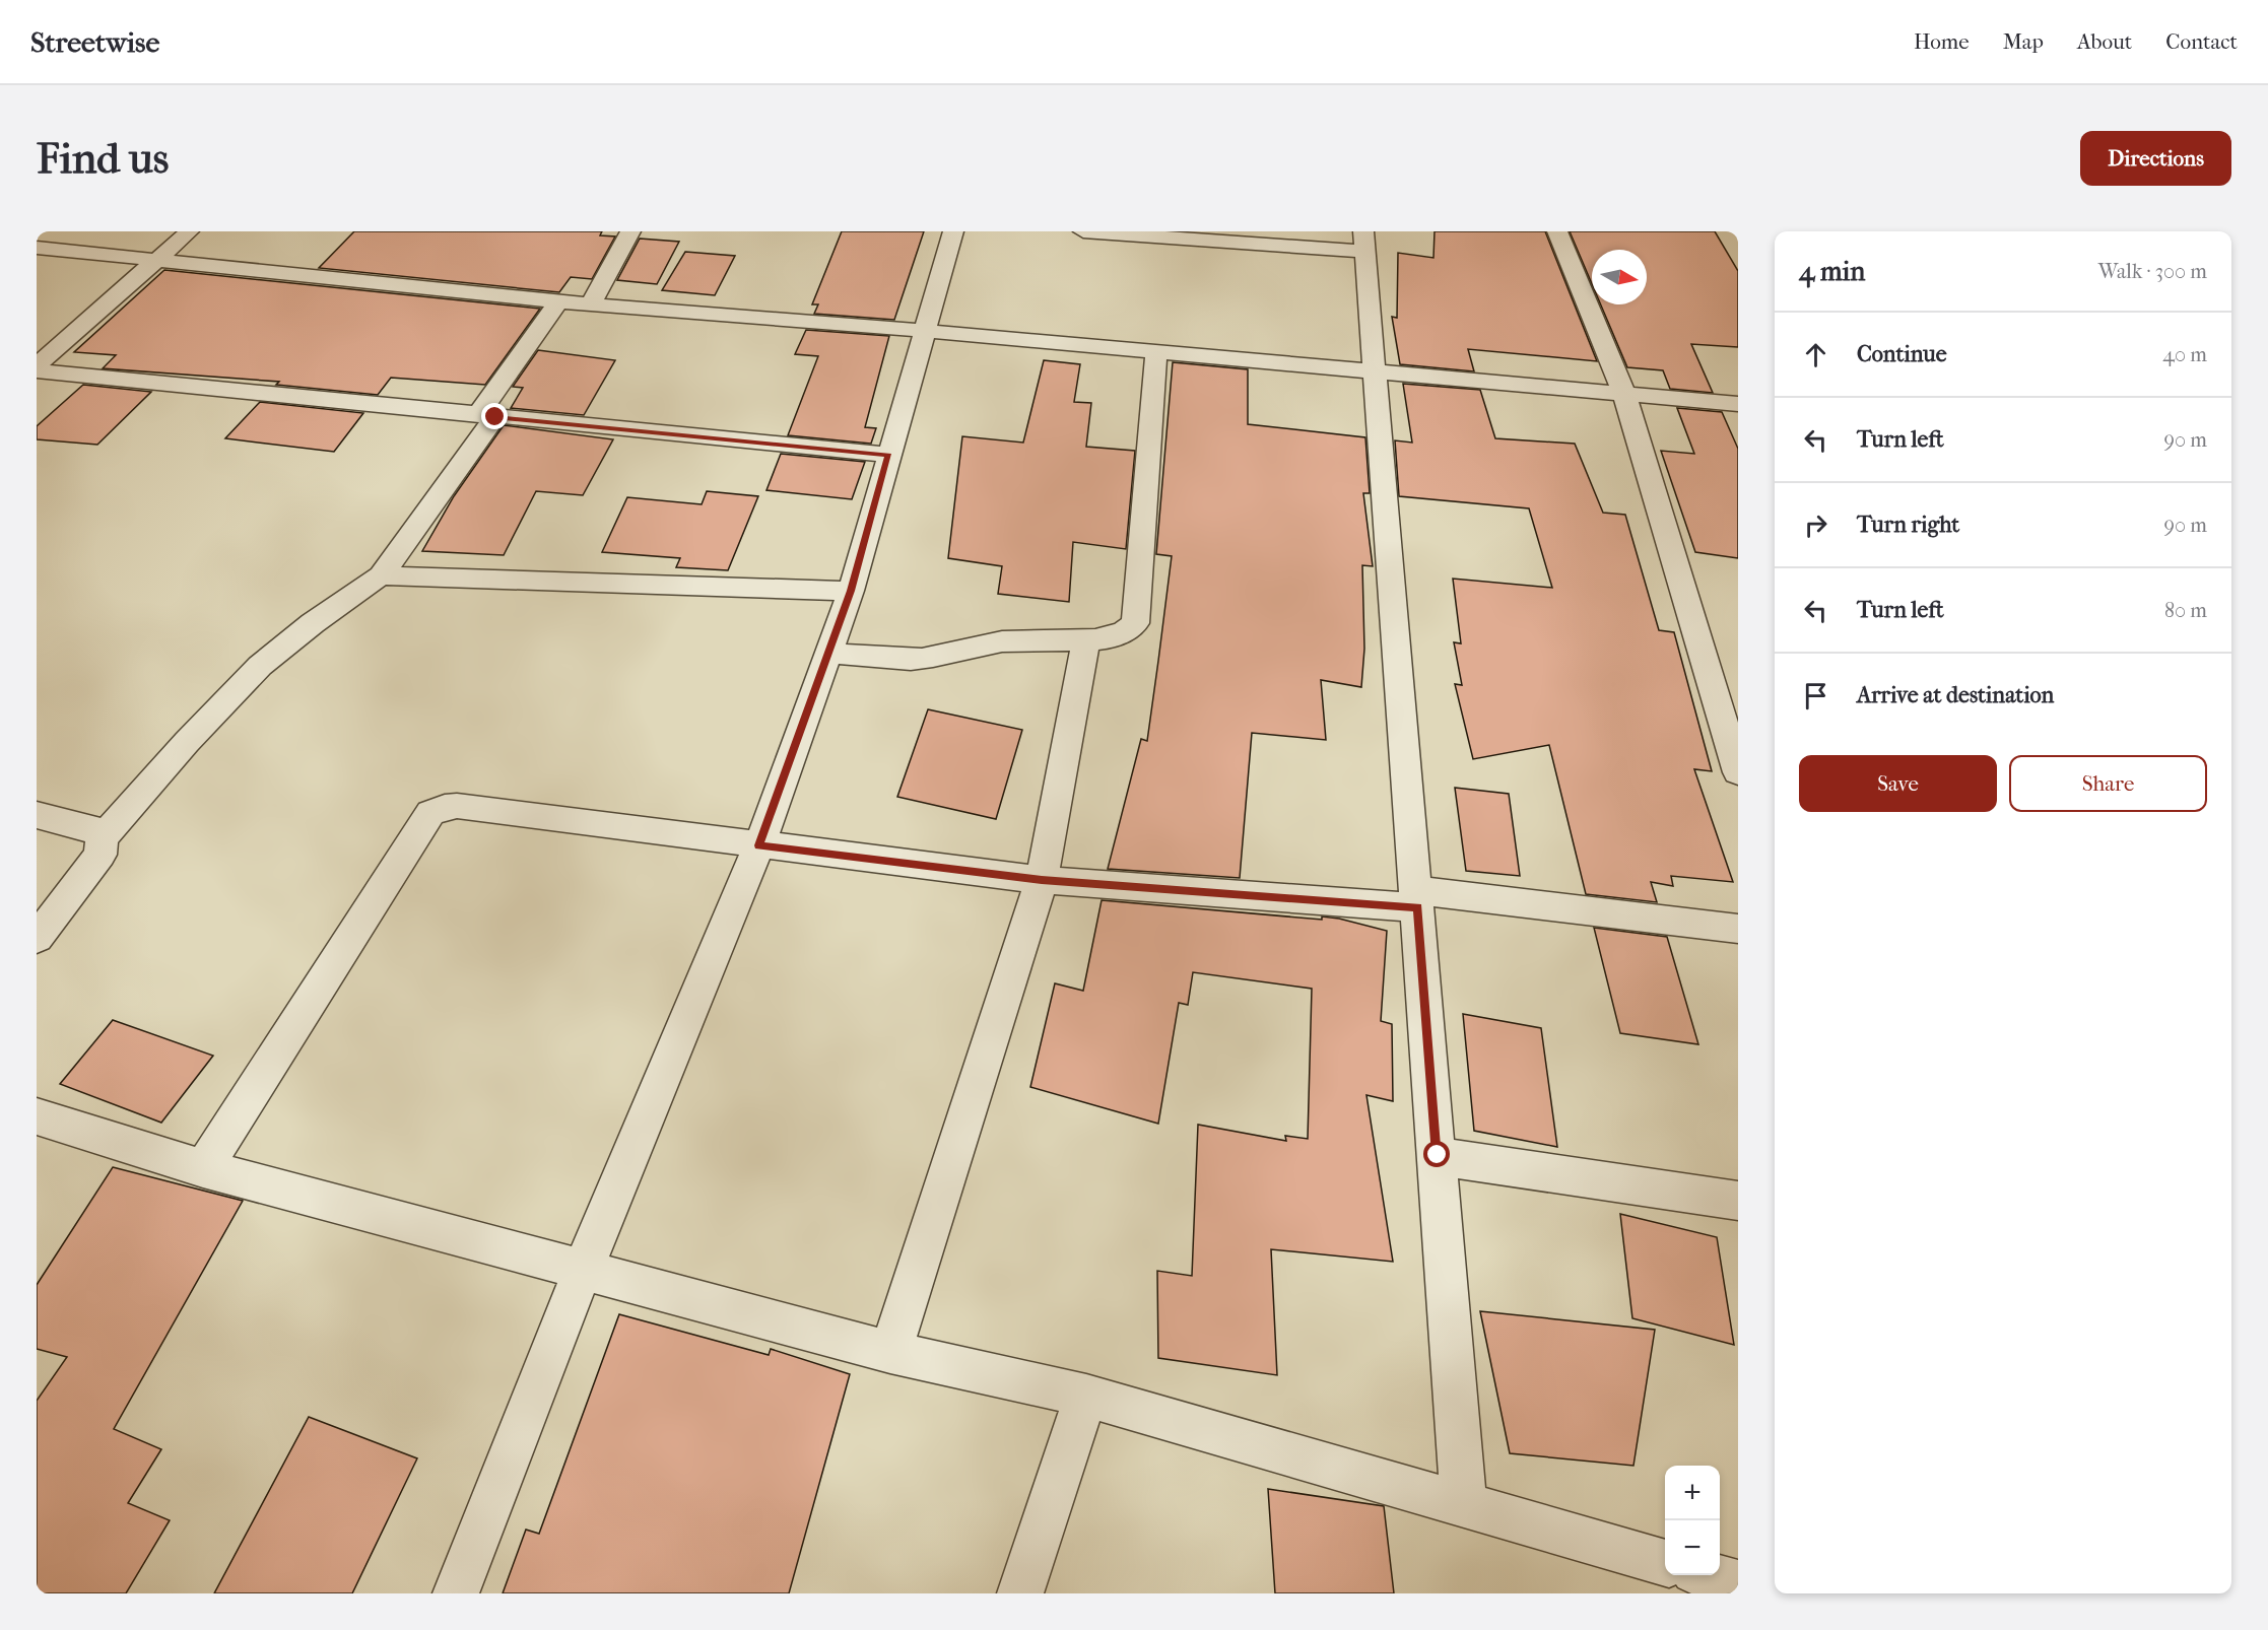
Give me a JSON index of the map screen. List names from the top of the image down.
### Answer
{
  "north": "right",
  "page": {
    "header": "Streetwise",
    "nav": [
      "Home",
      "Map",
      "About",
      "Contact"
    ],
    "buttons": [
      "Directions",
      ["Save", "Share"]
    ],
    "title": "Find us",
    "heading": ["4 min", "Walk · 300 m"],
    "list": [
      ["Continue", "40 m"],
      ["Turn left", "90 m"],
      ["Turn right", "90 m"],
      ["Turn left", "80 m"],
      "Arrive at destination"
    ],
    "map_buttons": ["+", "−"]
  }
}
